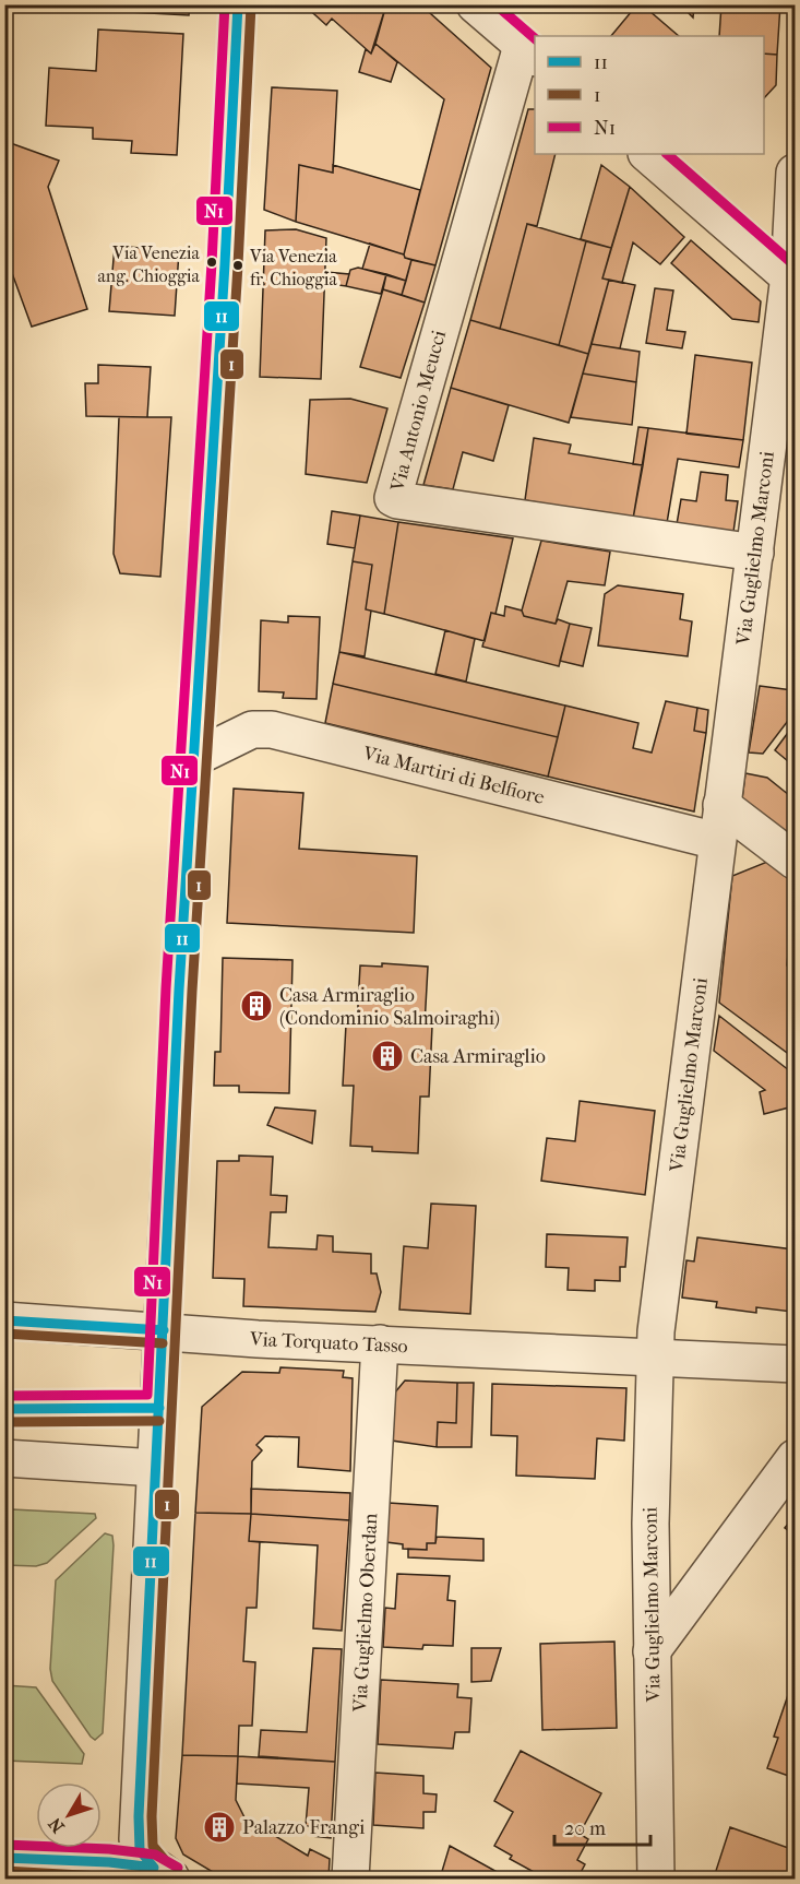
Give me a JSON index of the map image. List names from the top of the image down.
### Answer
{
  "streets": {
    "street": [
      "Via Antonio Meucci",
      "Via Guglielmo Marconi",
      "Via Martiri di Belfiore",
      "Via Torquato Tasso",
      "Via Guglielmo Oberdan"
    ]
  },
  "crossings": [
    ["Via Antonio Meucci", "Via Guglielmo Marconi"],
    ["Via Guglielmo Marconi", "Via Martiri di Belfiore"],
    ["Via Guglielmo Marconi", "Via Torquato Tasso"],
    ["Via Torquato Tasso", "Via Guglielmo Oberdan"]
  ],
  "places": {
    "other": ["Via Venezia ang. Chioggia", "Via Venezia fr. Chioggia"],
    "building": ["Casa Armiraglio (Condominio Salmoiraghi)", "Casa Armiraglio", "Palazzo Frangi"]
  },
  "lines": ["transit line 11", "transit line N1", "transit line 1"],
  "legend": ["11", "1", "N1"],
  "scale_bar": "20 m",
  "north": "bottom left"
}
